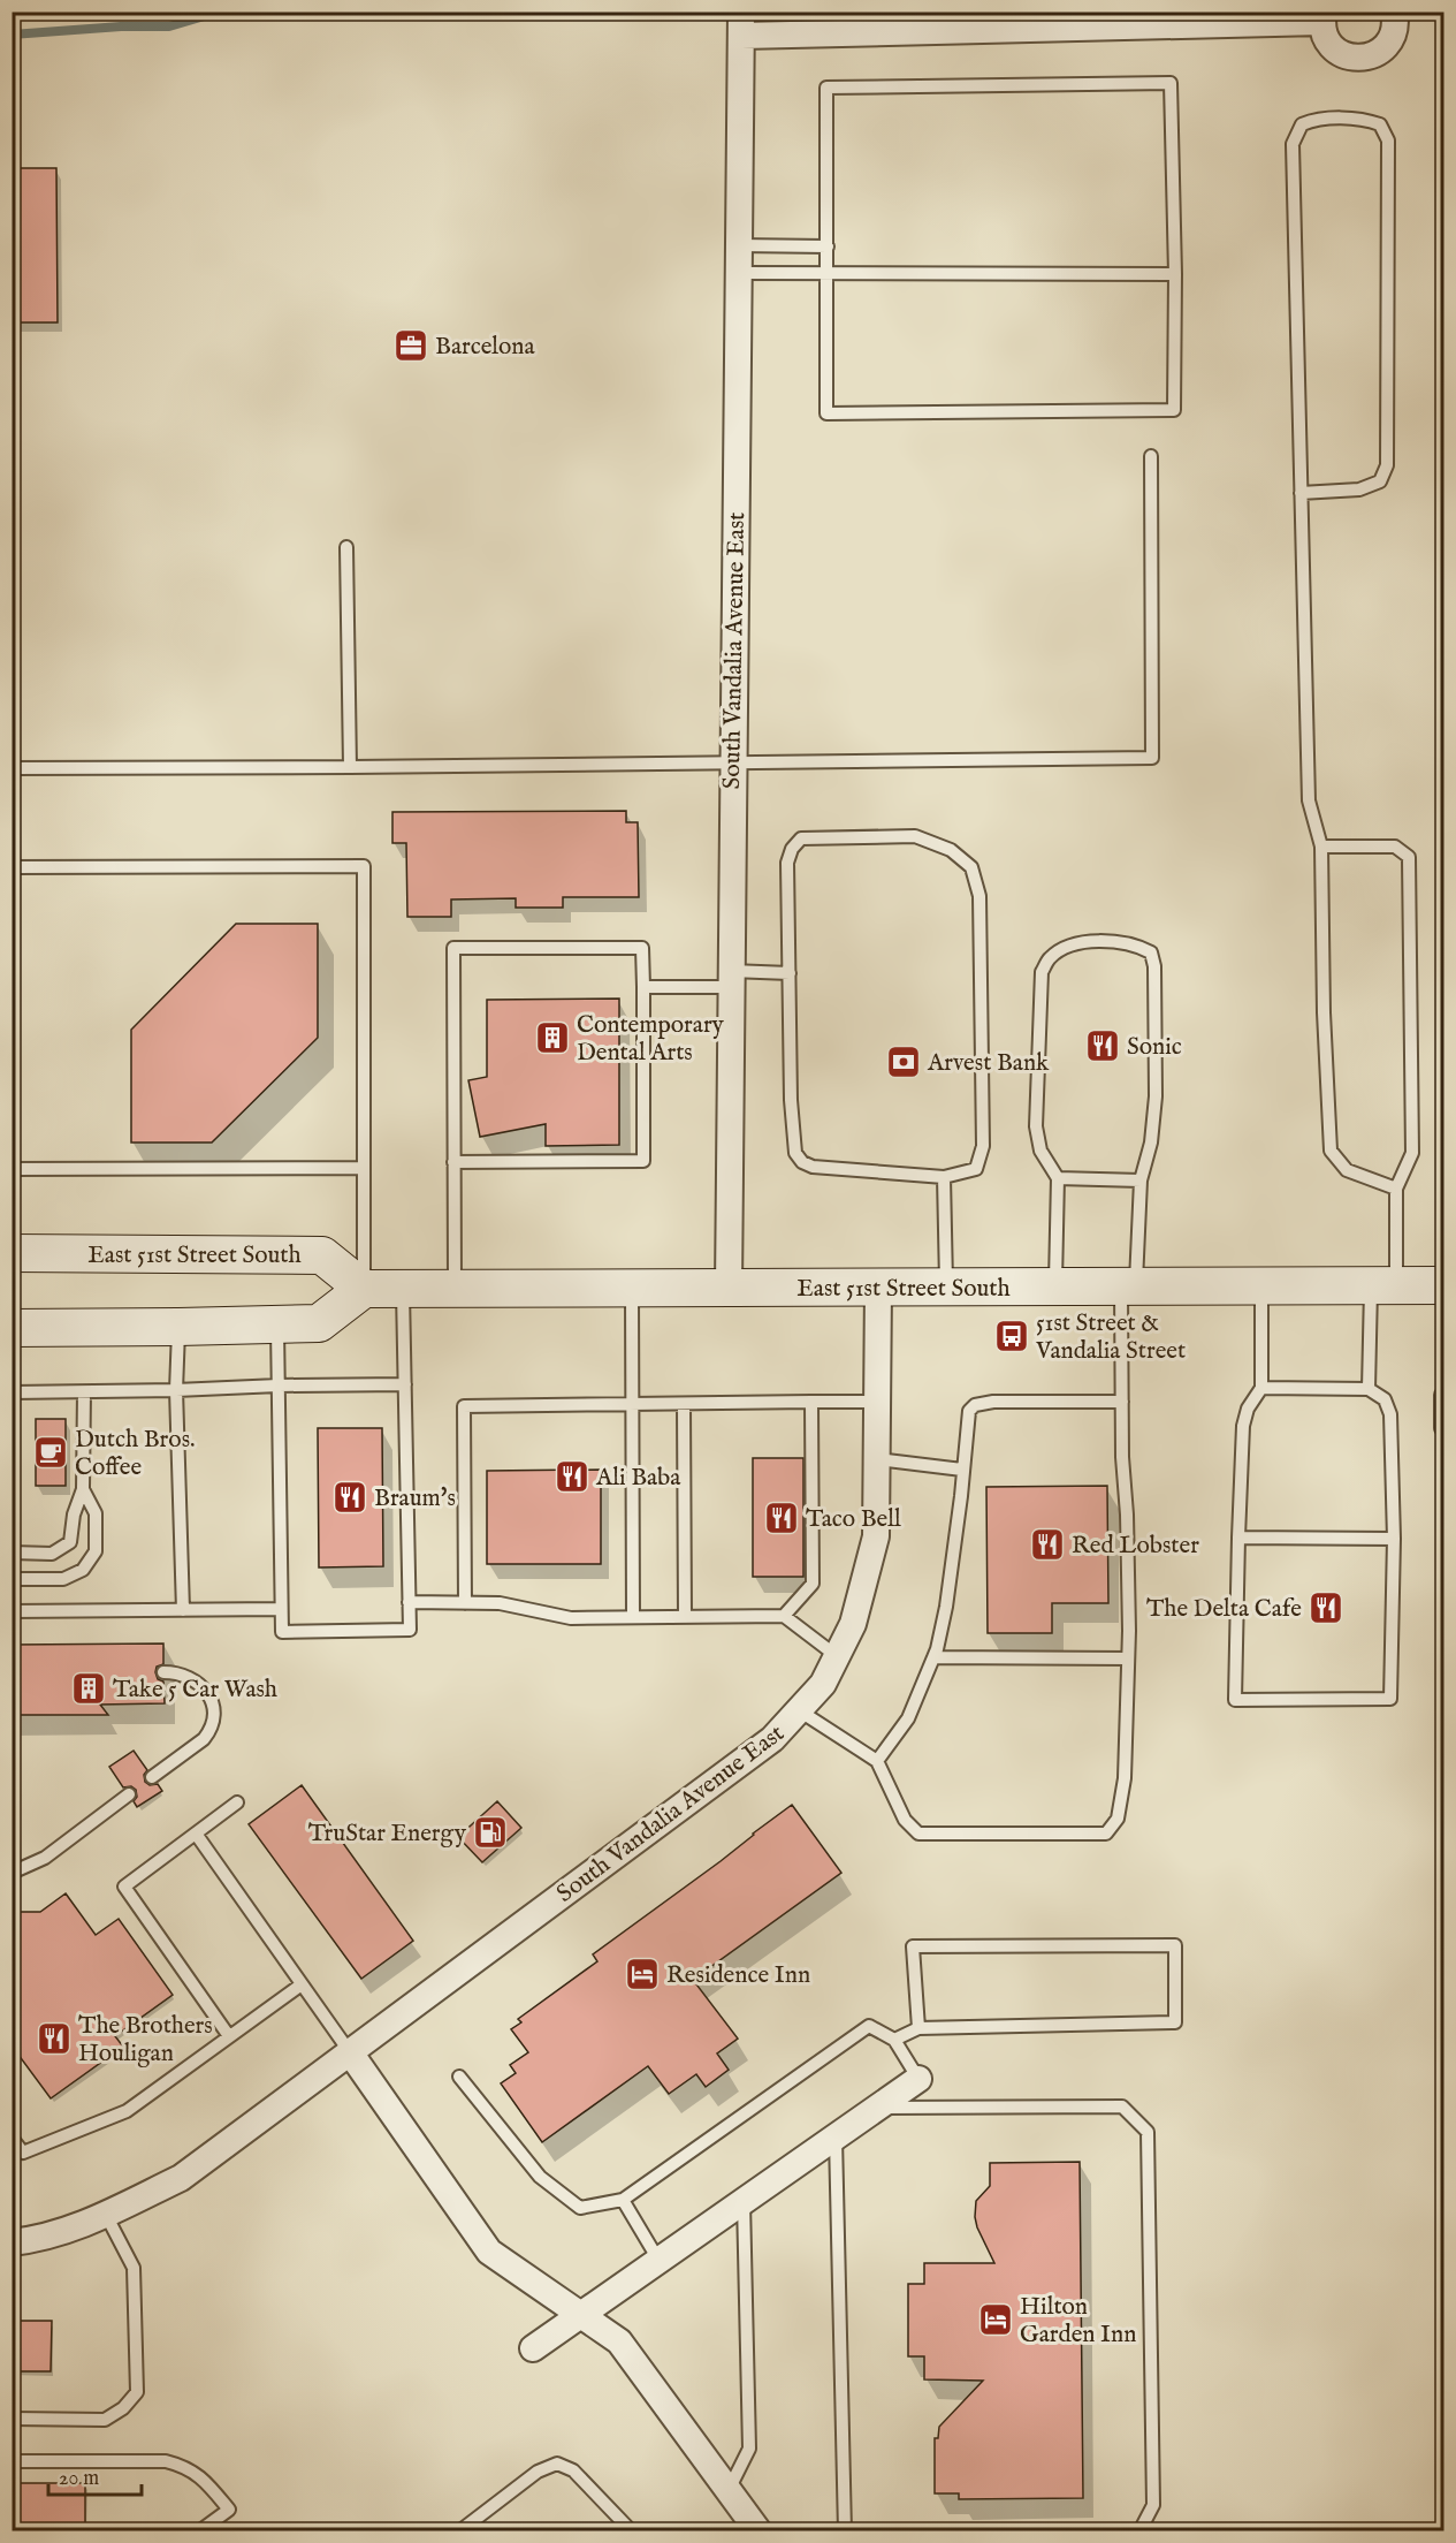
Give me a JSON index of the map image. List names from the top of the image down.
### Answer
{
  "streets": {
    "main road": ["East 51st Street South"],
    "street": ["South Vandalia Avenue East"]
  },
  "crossings": [
    ["South Vandalia Avenue East", "East 51st Street South"]
  ],
  "places": {
    "office": ["Barcelona"],
    "building": ["Contemporary Dental Arts", "Take 5 Car Wash"],
    "restaurant": [
      "Sonic",
      "Ali Baba",
      "Braum's",
      "Taco Bell",
      "Red Lobster",
      "The Delta Cafe",
      "The Brothers Houligan"
    ],
    "bank": ["Arvest Bank"],
    "bus stop": ["51st Street & Vandalia Street"],
    "cafe": ["Dutch Bros. Coffee"],
    "fuel station": ["TruStar Energy"],
    "hotel": ["Residence Inn", "Hilton Garden Inn"]
  },
  "scale_bar": "20 m"
}
